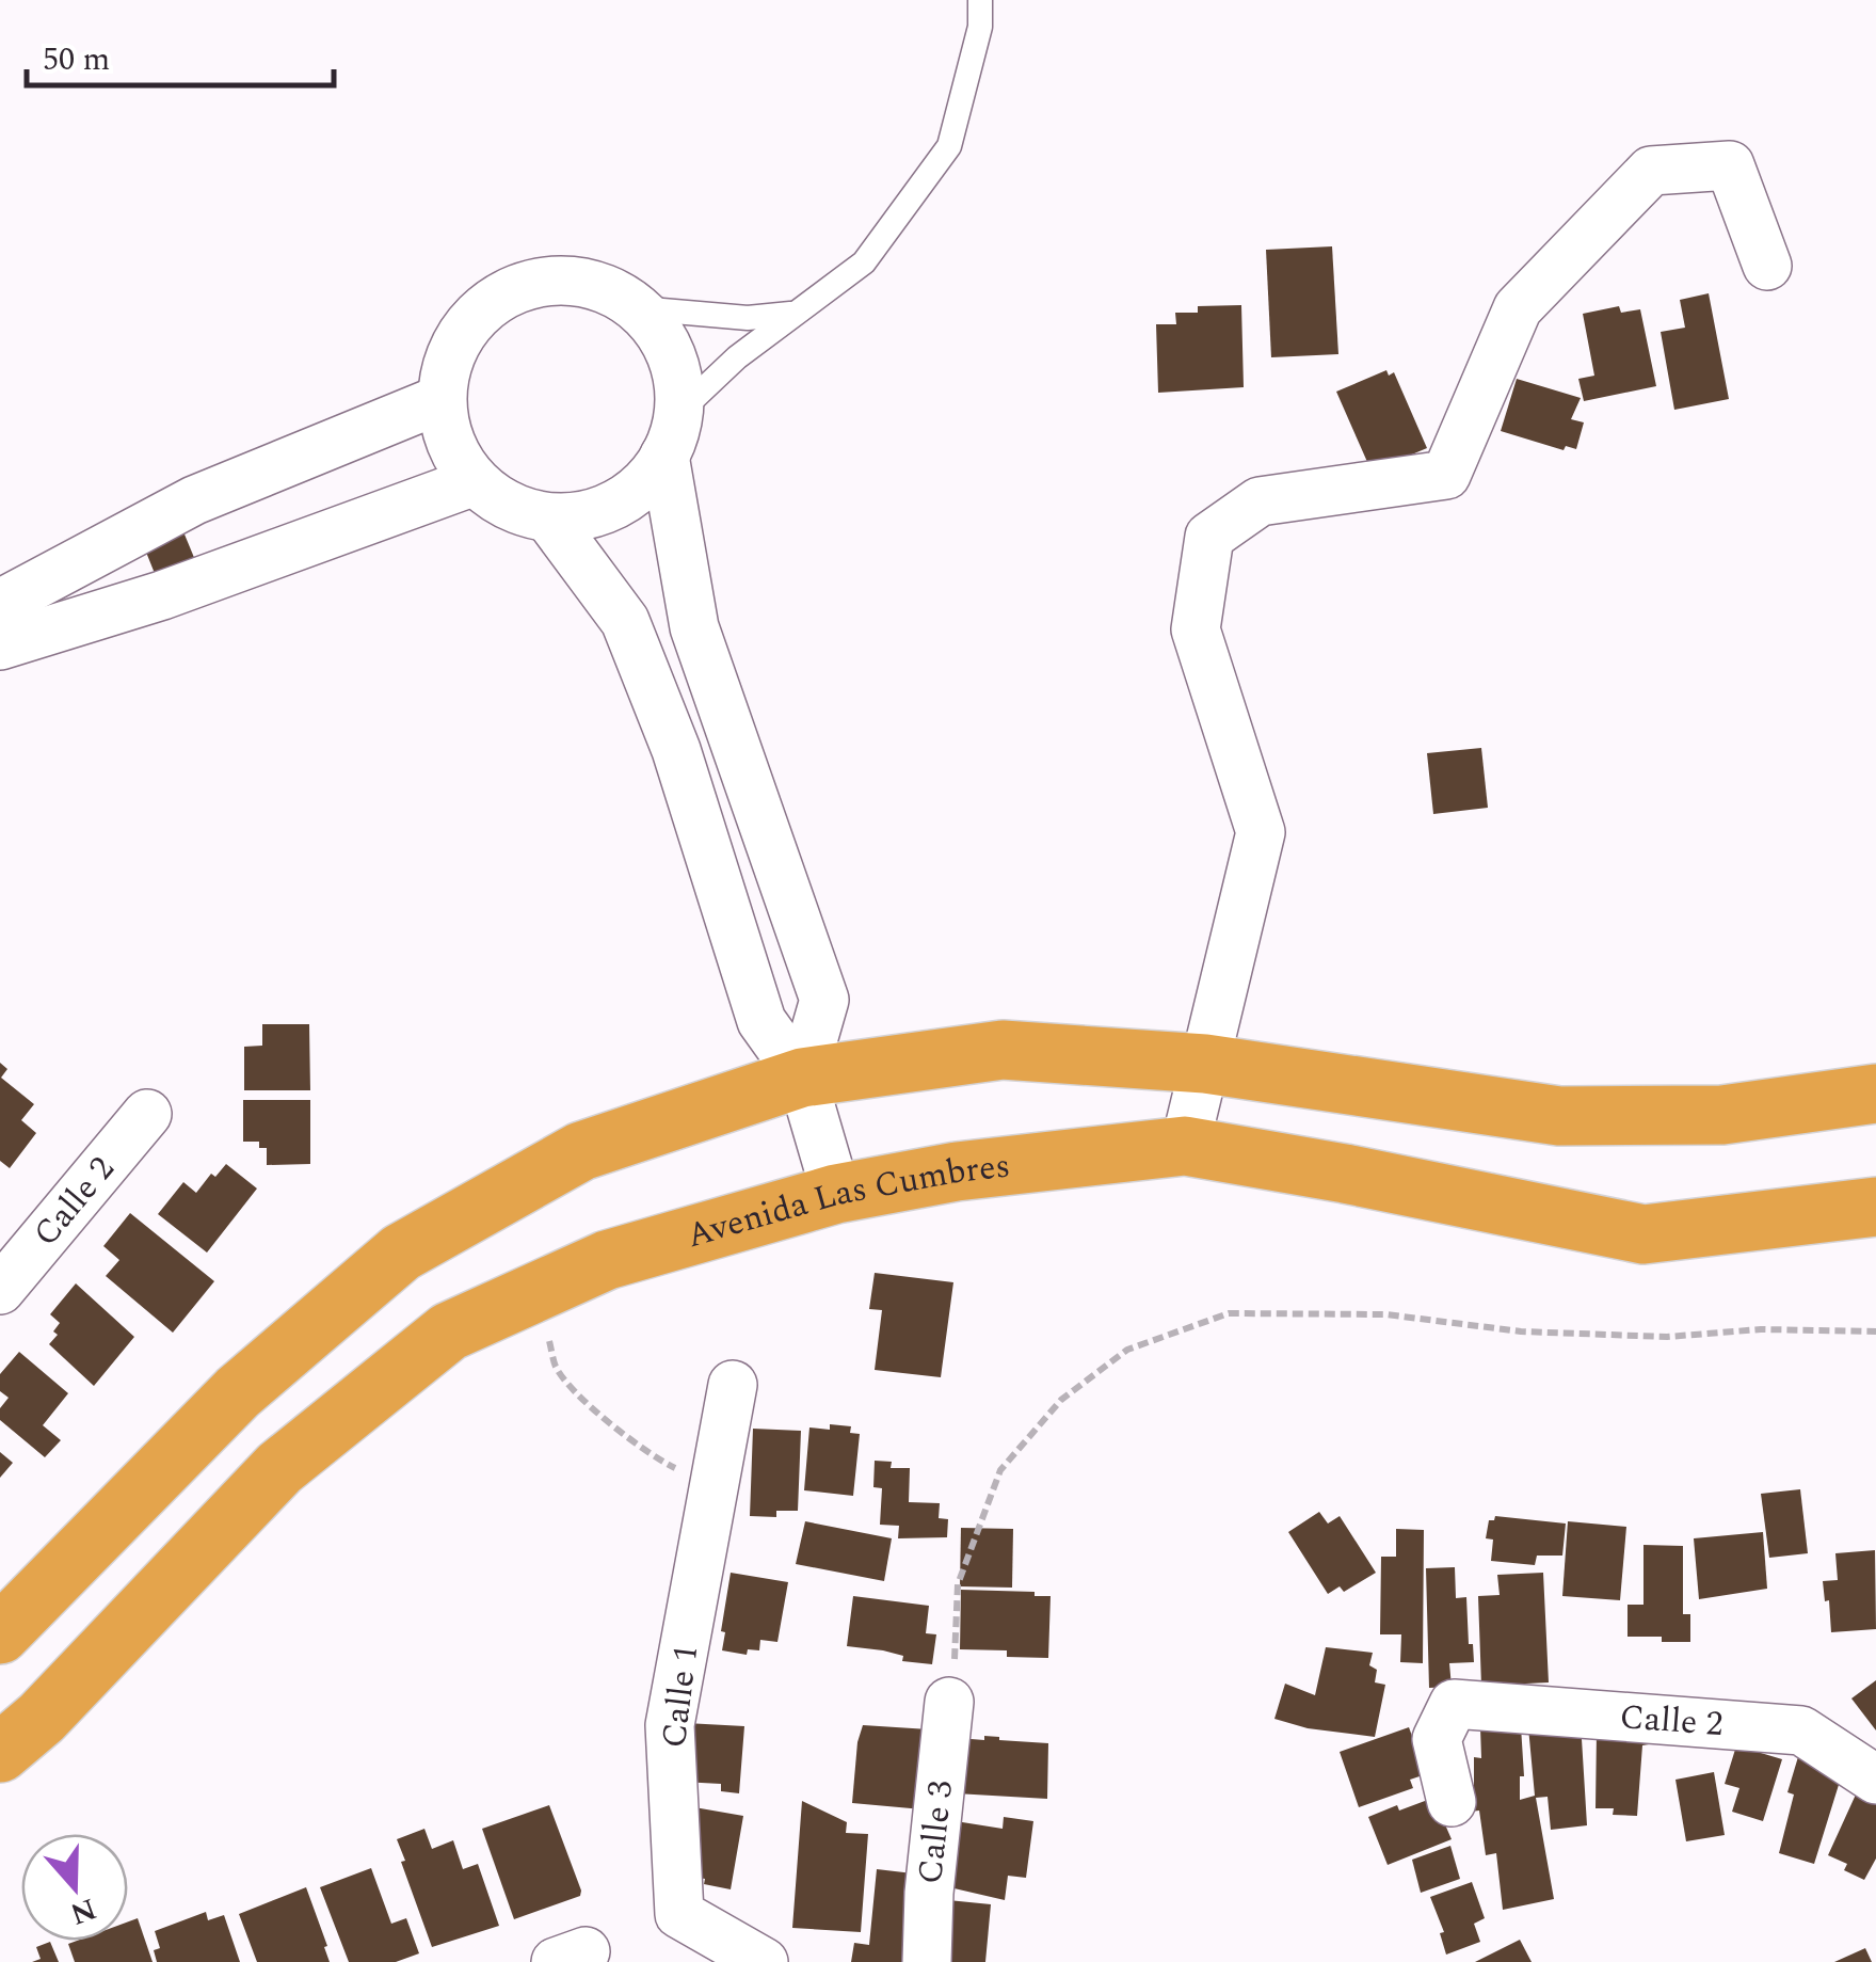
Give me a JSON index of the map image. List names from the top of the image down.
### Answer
{
  "streets": {
    "highway": ["Avenida Las Cumbres"],
    "street": ["Calle 2", "Calle 1", "Calle 3"]
  },
  "scale_bar": "50 m",
  "north": "bottom"
}
